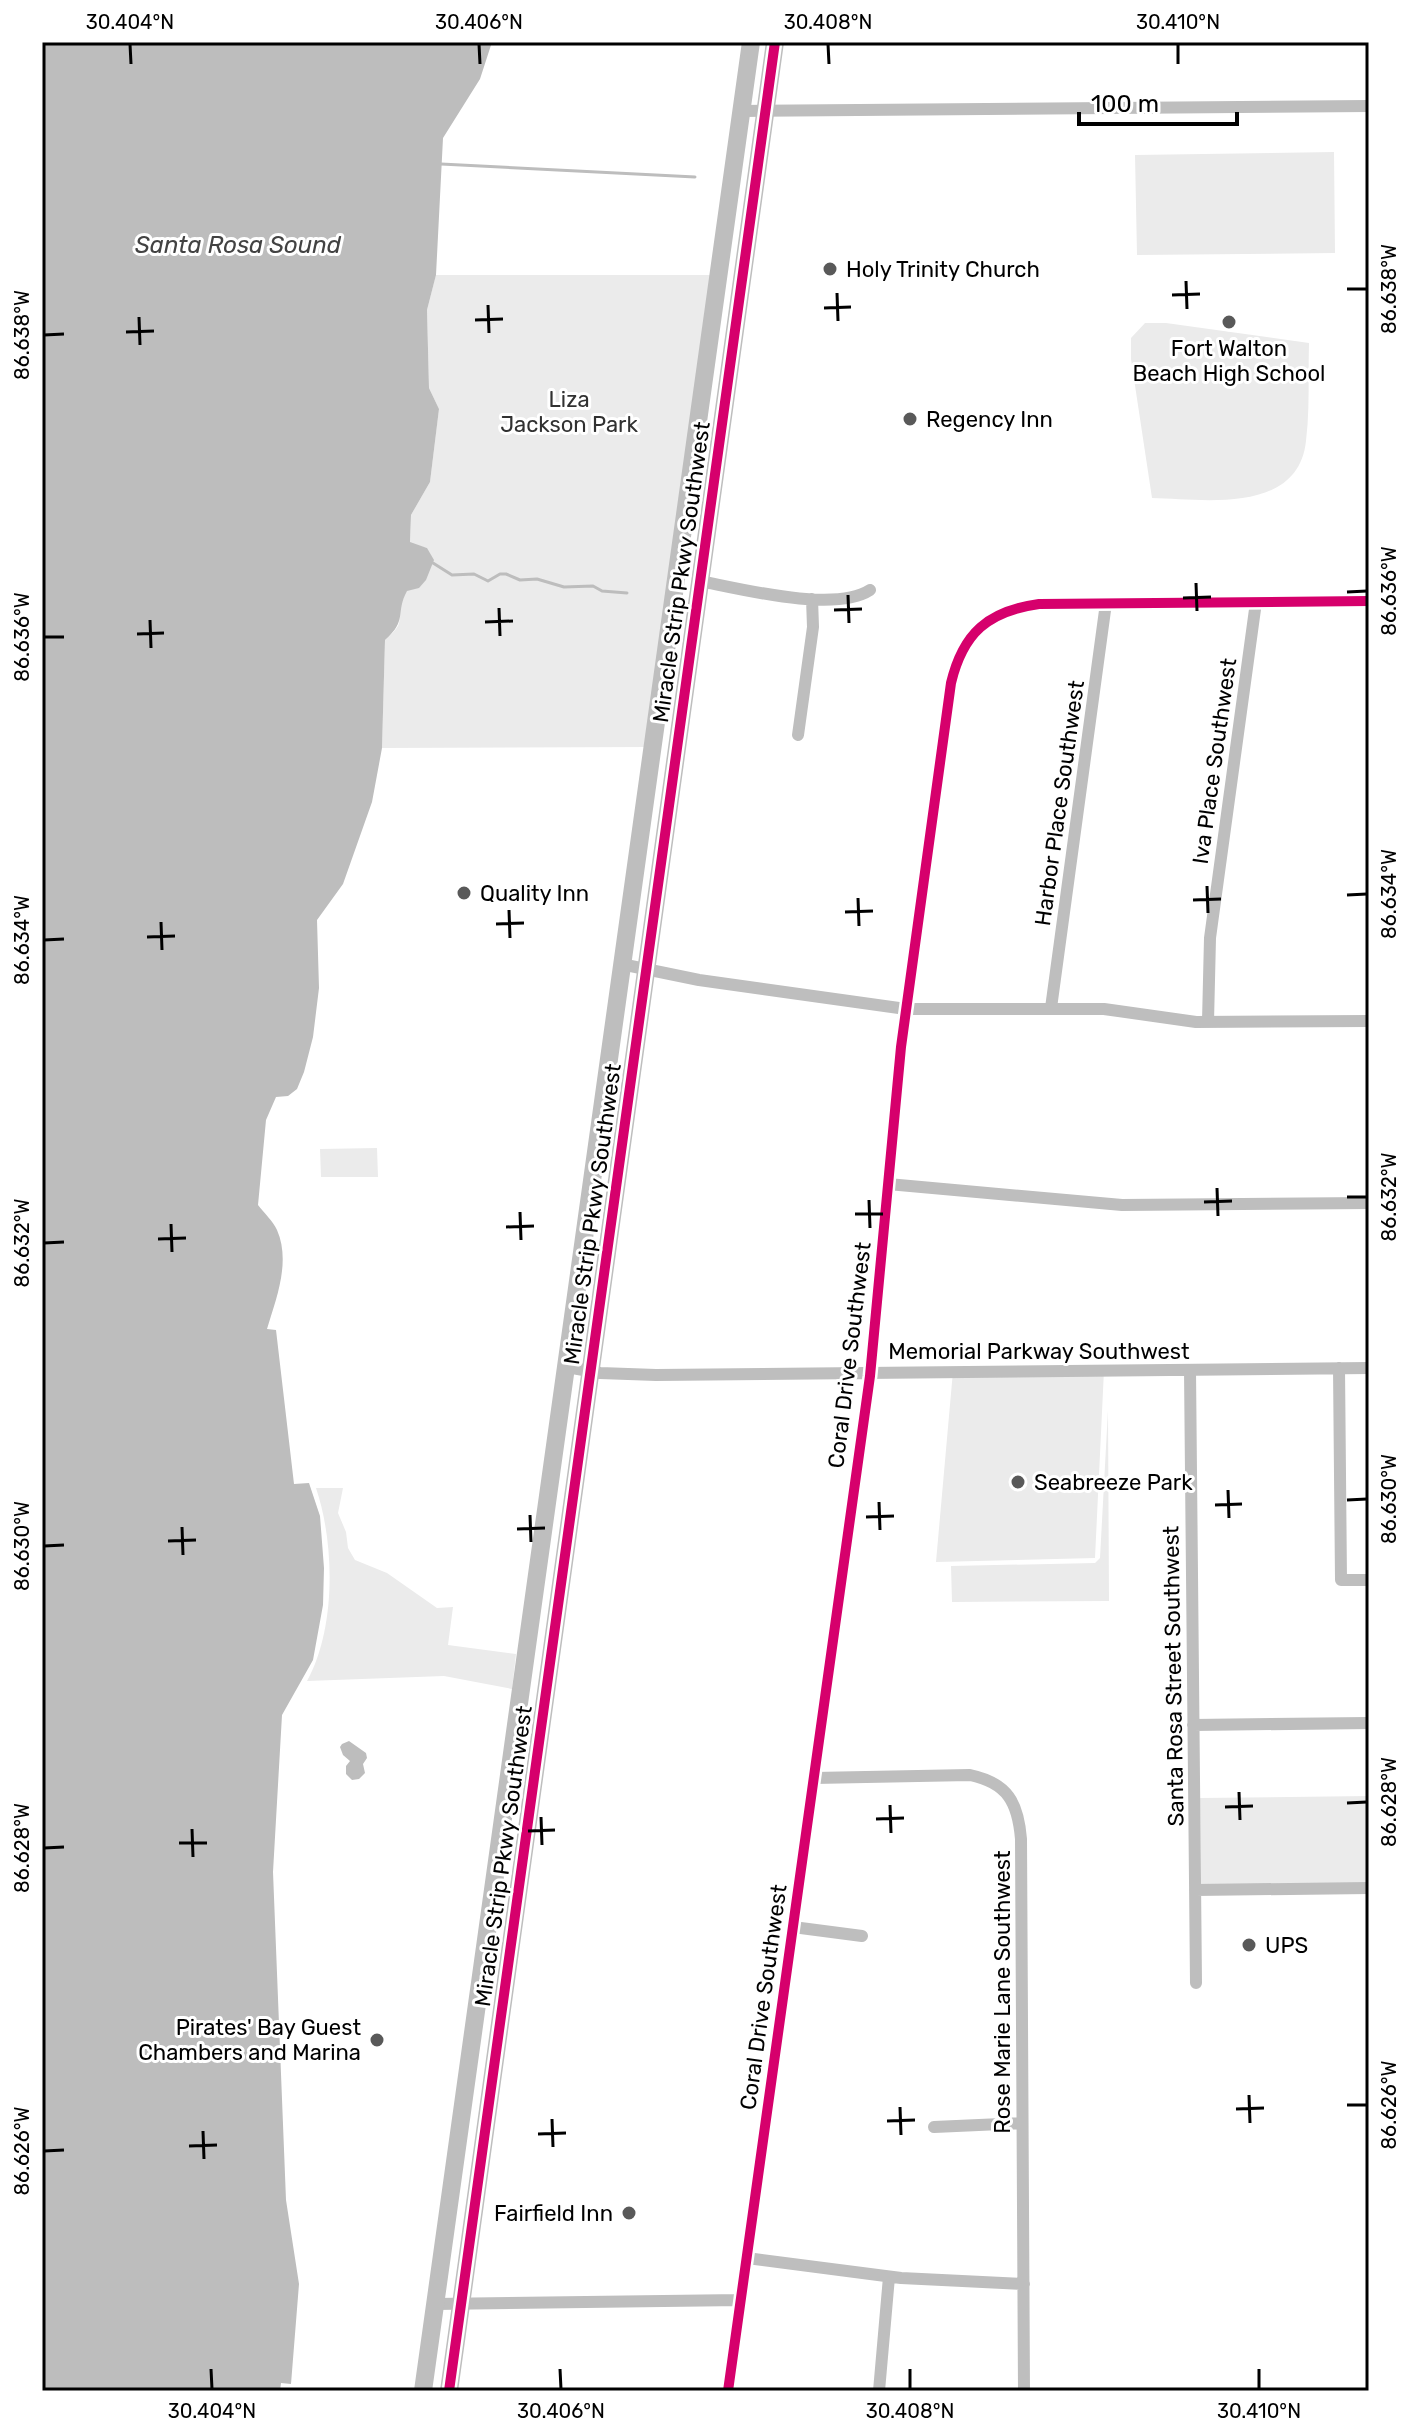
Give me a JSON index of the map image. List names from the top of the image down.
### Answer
{
  "streets": {
    "highway": ["Miracle Strip Pkwy Southwest"],
    "street": [
      "Iva Place Southwest",
      "Harbor Place Southwest",
      "Memorial Parkway Southwest",
      "Coral Drive Southwest",
      "Santa Rosa Street Southwest",
      "Rose Marie Lane Southwest"
    ]
  },
  "crossings": [
    ["Miracle Strip Pkwy Southwest", "Memorial Parkway Southwest"],
    ["Iva Place Southwest", "Coral Drive Southwest"],
    ["Harbor Place Southwest", "Coral Drive Southwest"],
    ["Memorial Parkway Southwest", "Coral Drive Southwest"],
    ["Memorial Parkway Southwest", "Santa Rosa Street Southwest"],
    ["Coral Drive Southwest", "Rose Marie Lane Southwest"]
  ],
  "water": ["Santa Rosa Sound"],
  "parks": ["Liza Jackson Park"],
  "places": [
    "Holy Trinity Church",
    "Fort Walton Beach High School",
    "Regency Inn",
    "Quality Inn",
    "Seabreeze Park",
    "UPS",
    "Pirates' Bay Guest Chambers and Marina",
    "Fairfield Inn"
  ],
  "scale_bar": "100 m",
  "coordinates": [
    "30.404°N",
    "30.406°N",
    "30.408°N",
    "30.410°N",
    "86.638°W",
    "86.636°W",
    "86.634°W",
    "86.632°W",
    "86.630°W",
    "86.628°W",
    "86.626°W"
  ]
}
